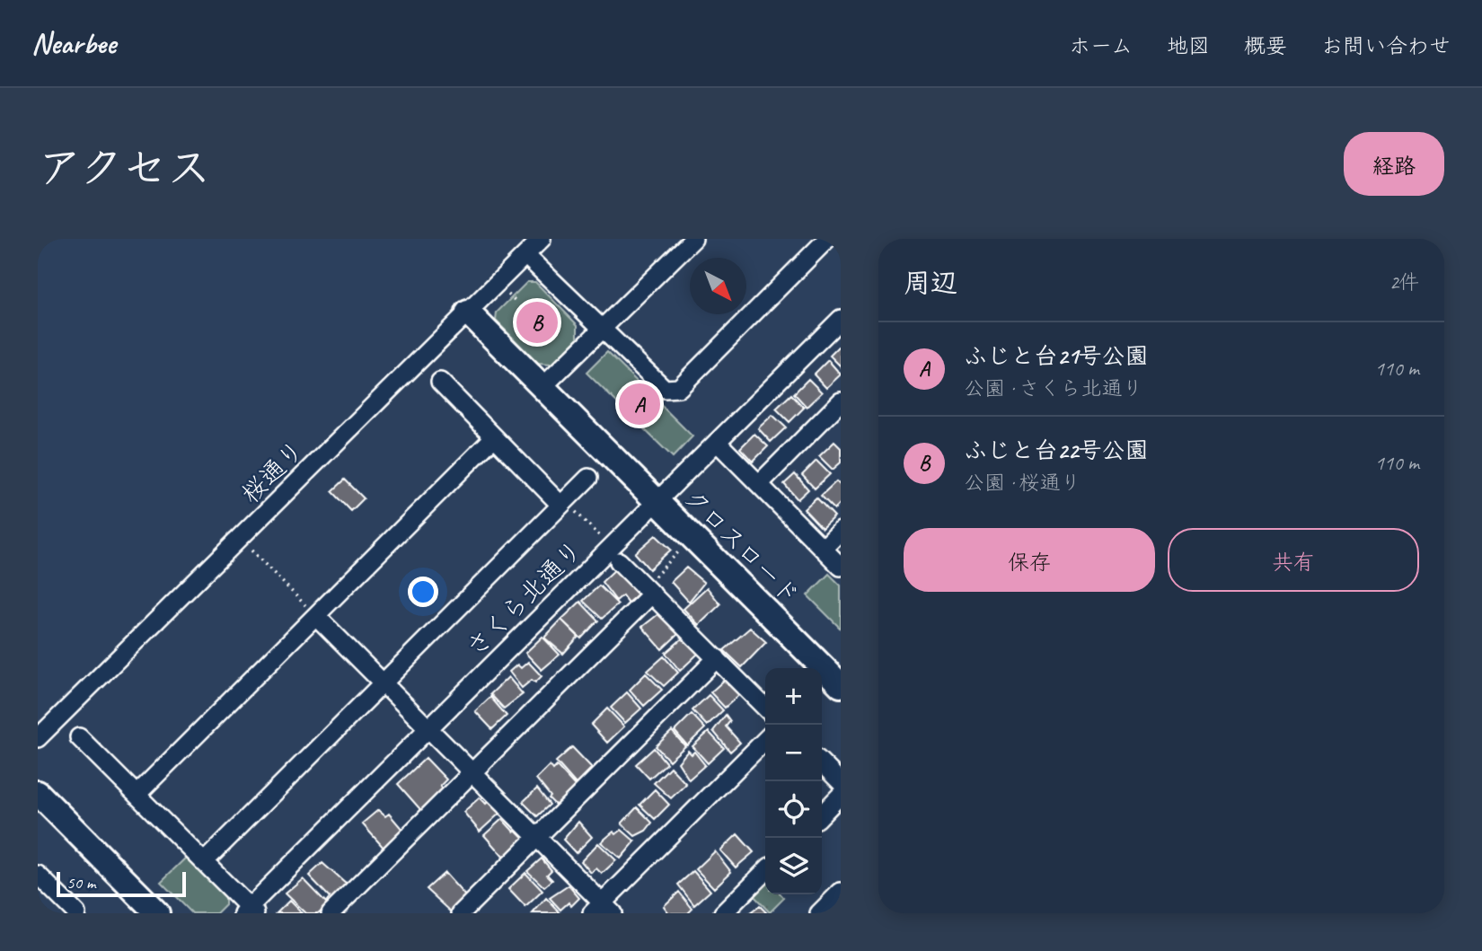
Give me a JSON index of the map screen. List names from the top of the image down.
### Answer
{
  "streets": {
    "street": ["桜通り", "クロスロード", "さくら北通り"]
  },
  "crossings": [
    ["桜通り", "クロスロード"],
    ["クロスロード", "さくら北通り"]
  ],
  "scale_bar": "50 m",
  "north": "bottom right",
  "page": {
    "header": "Nearbee",
    "nav": [
      "ホーム",
      "地図",
      "概要",
      "お問い合わせ"
    ],
    "title": "アクセス",
    "buttons": [
      "経路",
      ["保存", "共有"]
    ],
    "heading": ["周辺", "2件"],
    "pins": ["B", "A"],
    "list": [
      {
        "mark": "A",
        "name": "ふじと台21号公園",
        "note": "公園 · さくら北通り",
        "value": "110 m"
      },
      {
        "mark": "B",
        "name": "ふじと台22号公園",
        "note": "公園 · 桜通り",
        "value": "110 m"
      }
    ],
    "map_buttons": ["+", "−"],
    "scale": "50 m"
  }
}
